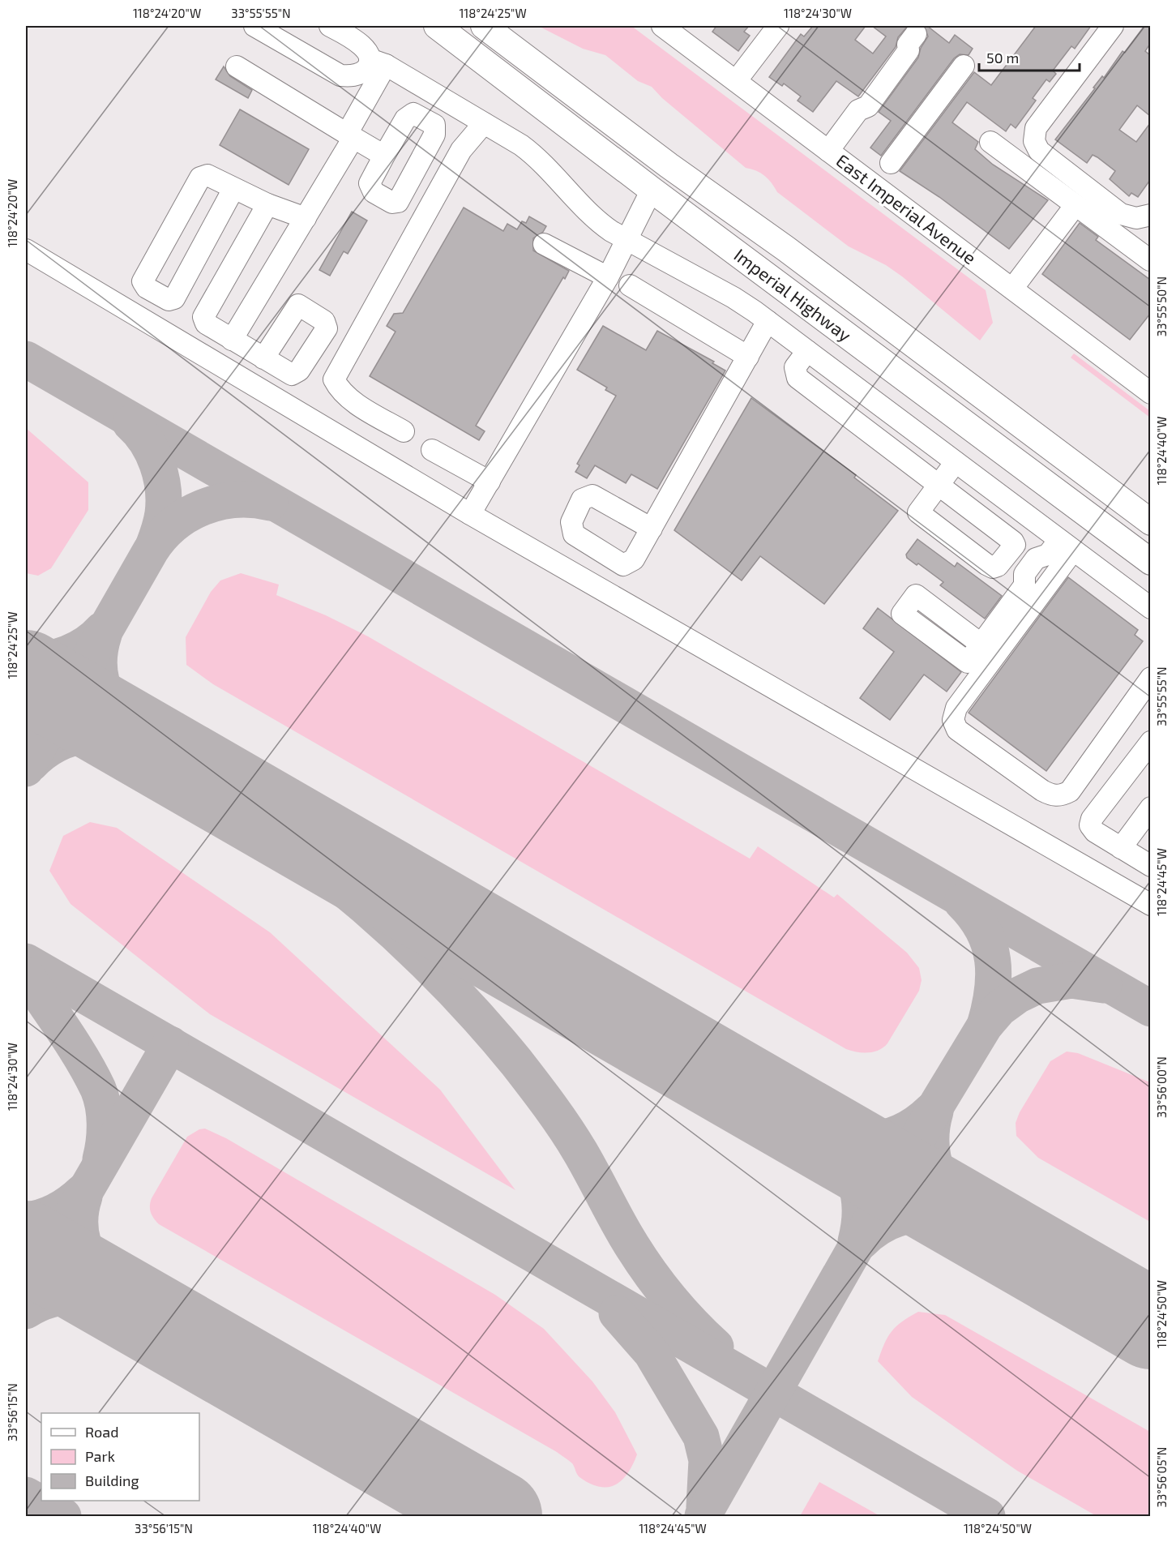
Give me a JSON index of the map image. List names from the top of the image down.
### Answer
{
  "streets": {
    "main road": ["Imperial Highway"],
    "street": ["East Imperial Avenue"]
  },
  "legend": ["Road", "Park", "Building"],
  "scale_bar": "50 m",
  "coordinates": [
    "118°24'20\"W",
    "33°55'55\"N",
    "118°24'25\"W",
    "118°24'30\"W",
    "33°55'50\"N",
    "118°24'40\"W",
    "118°24'45\"W",
    "33°56'00\"N",
    "118°24'50\"W",
    "33°56'15\"N",
    "33°56'05\"N"
  ]
}
